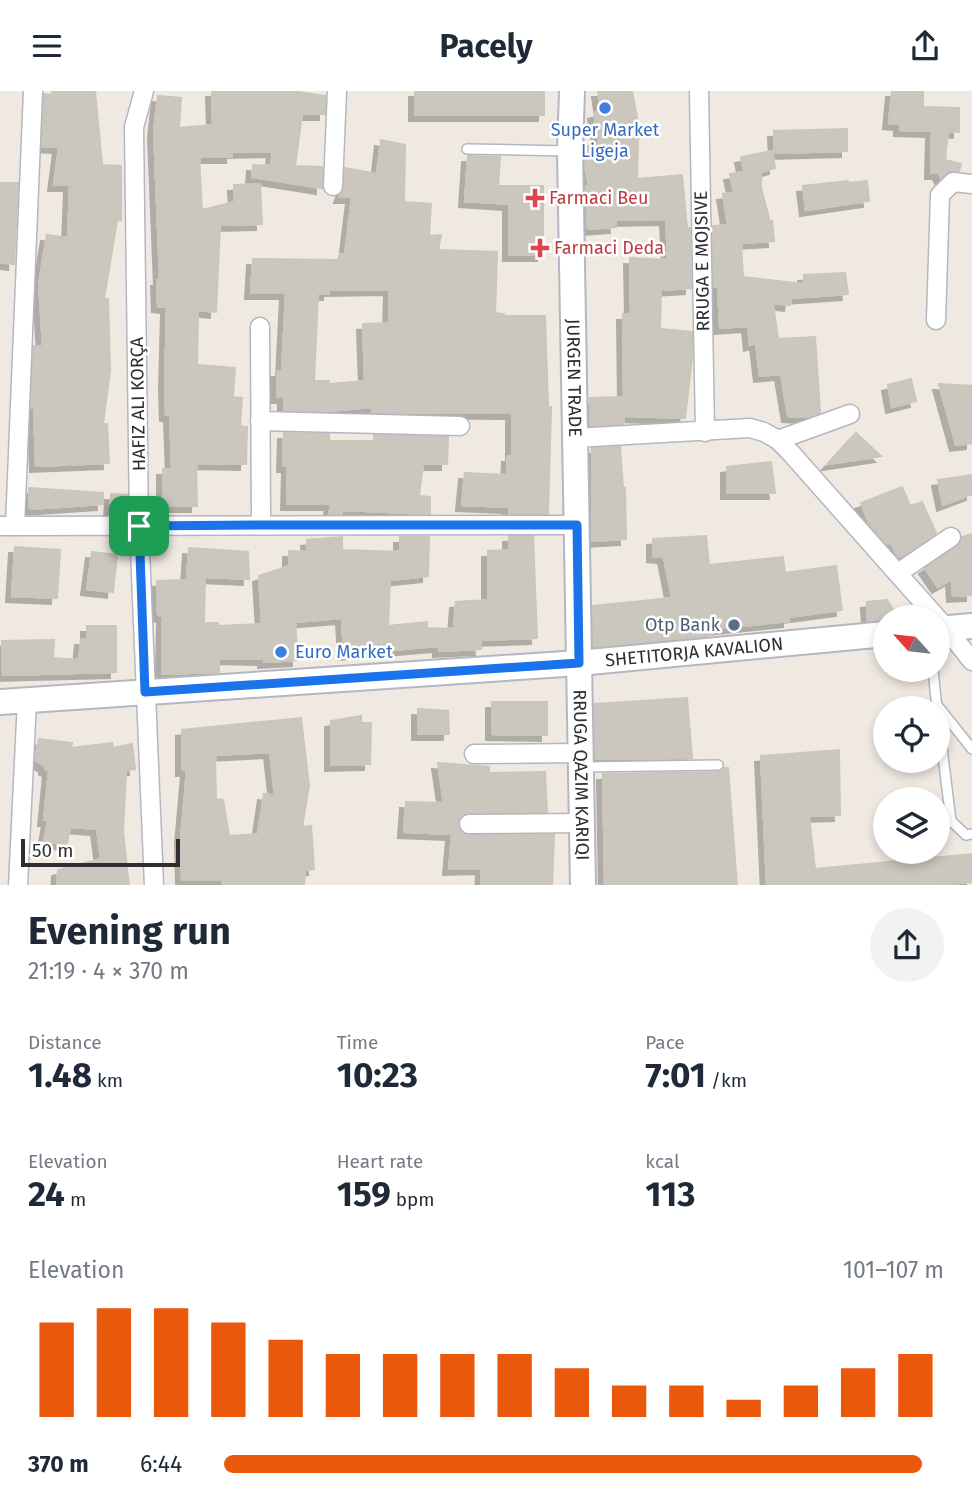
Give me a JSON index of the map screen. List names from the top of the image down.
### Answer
{
  "streets": {
    "street": [
      "RRUGA E MOJSIVE",
      "JURGEN TRADE",
      "HAFIZ ALI KORÇA",
      "SHETITORJA KAVALION",
      "RRUGA QAZIM KARIQI"
    ]
  },
  "crossings": [
    ["JURGEN TRADE", "SHETITORJA KAVALION"],
    ["JURGEN TRADE", "RRUGA QAZIM KARIQI"],
    ["HAFIZ ALI KORÇA", "SHETITORJA KAVALION"],
    ["SHETITORJA KAVALION", "RRUGA QAZIM KARIQI"]
  ],
  "places": {
    "other": ["Super Market Ligeja", "Otp Bank", "Euro Market"],
    "health": ["Farmaci Beu", "Farmaci Deda"]
  },
  "scale_bar": "50 m",
  "north": "top left",
  "page": {
    "header": "Pacely",
    "scale": "50 m",
    "heading": ["Evening run", "21:19 · 4 × 370 m"],
    "stats": [
      ["Distance", "1.48 km"],
      ["Time", "10:23"],
      ["Pace", "7:01 /km"],
      ["Elevation", "24 m"],
      ["Heart rate", "159 bpm"],
      ["kcal", "113"]
    ],
    "chart": ["Elevation", "101–107 m"],
    "list": [
      {
        "name": "370 m",
        "note": "6:44"
      }
    ]
  }
}
